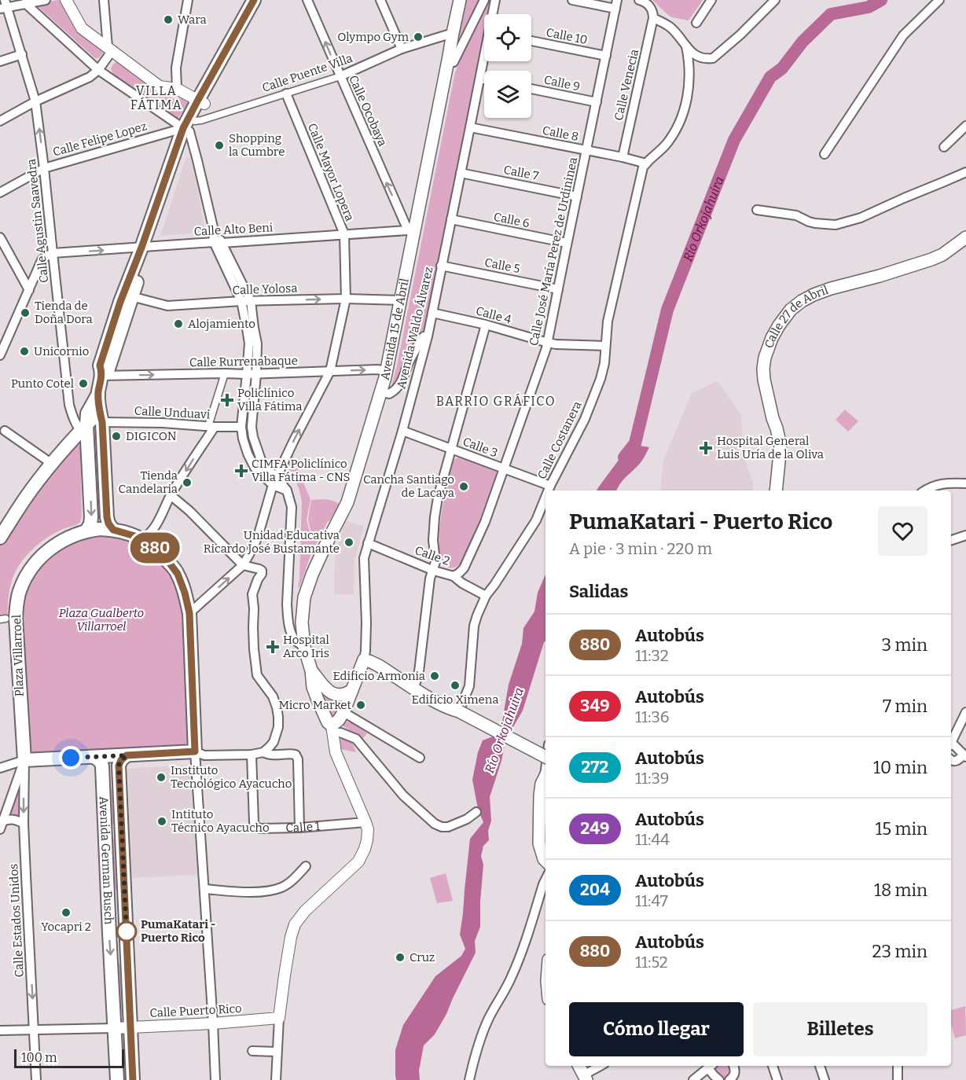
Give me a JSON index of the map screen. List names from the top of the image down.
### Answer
{
  "streets": {
    "main road": [
      "Calle 27 de Abril",
      "Avenida 15 de Abril",
      "Plaza Villarroel",
      "Avenida German Busch"
    ],
    "street": [
      "Calle 10",
      "Calle Puente Villa",
      "Calle 9",
      "Calle Venecia",
      "Calle Ocobaya",
      "Calle 8",
      "Calle Felipe Lopez",
      "Calle Mayor Lopera",
      "Calle 7",
      "Calle 6",
      "Calle Agustin Saavedra",
      "Calle Alto Beni",
      "Calle José María Perez de Urdininea",
      "Calle 5",
      "Calle Yolosa",
      "Calle 4",
      "Avenida Waldo Álvarez",
      "Calle Rurrenabaque",
      "Calle Unduavi",
      "Calle Costanera",
      "Calle 3",
      "Calle 2",
      "Calle 1",
      "Calle Estados Unidos",
      "Calle Puerto Rico"
    ]
  },
  "crossings": [
    ["Calle 10", "Calle José María Perez de Urdininea"],
    ["Calle Puente Villa", "Calle Ocobaya"],
    ["Calle Puente Villa", "Calle Felipe Lopez"],
    ["Calle Puente Villa", "Calle Mayor Lopera"],
    ["Calle Puente Villa", "Avenida 15 de Abril"],
    ["Calle 9", "Calle José María Perez de Urdininea"],
    ["Calle Venecia", "Calle 8"],
    ["Calle Ocobaya", "Calle Alto Beni"],
    ["Calle Ocobaya", "Avenida 15 de Abril"],
    ["Calle 8", "Calle José María Perez de Urdininea"],
    ["Calle 8", "Avenida Waldo Álvarez"],
    ["Calle 8", "Calle Costanera"],
    ["Calle Felipe Lopez", "Calle Agustin Saavedra"],
    ["Calle Mayor Lopera", "Calle Alto Beni"],
    ["Calle Mayor Lopera", "Calle Yolosa"],
    ["Calle Mayor Lopera", "Calle Rurrenabaque"],
    ["Calle Mayor Lopera", "Plaza Villarroel"],
    ["Calle 7", "Calle José María Perez de Urdininea"],
    ["Calle 7", "Avenida Waldo Álvarez"],
    ["Calle 6", "Calle José María Perez de Urdininea"],
    ["Calle 6", "Avenida Waldo Álvarez"],
    ["Calle Agustin Saavedra", "Calle Alto Beni"],
    ["Calle Agustin Saavedra", "Calle Unduavi"],
    ["Calle Alto Beni", "Avenida 15 de Abril"],
    ["Calle José María Perez de Urdininea", "Calle 5"],
    ["Calle José María Perez de Urdininea", "Calle 4"],
    ["Calle José María Perez de Urdininea", "Calle 3"],
    ["Calle José María Perez de Urdininea", "Calle 2"],
    ["Calle 5", "Avenida Waldo Álvarez"],
    ["Calle Yolosa", "Avenida 15 de Abril"],
    ["Calle 4", "Avenida Waldo Álvarez"],
    ["Calle 4", "Calle Costanera"],
    ["Avenida Waldo Álvarez", "Calle 3"],
    ["Avenida Waldo Álvarez", "Calle 2"],
    ["Avenida 15 de Abril", "Calle Rurrenabaque"],
    ["Calle Costanera", "Calle 3"],
    ["Calle Costanera", "Calle 2"],
    ["Plaza Villarroel", "Calle Estados Unidos"],
    ["Avenida German Busch", "Calle Puerto Rico"],
    ["Calle Estados Unidos", "Calle Puerto Rico"]
  ],
  "one_way": [
    "Calle Ocobaya",
    "Calle Yolosa",
    "Calle Rurrenabaque",
    "Calle Estados Unidos"
  ],
  "districts": ["VILLA FÁTIMA", "BARRIO GRÁFICO"],
  "water": ["Río Orkojahuira"],
  "parks": ["Plaza Gualberto Villarroel"],
  "places": {
    "other": [
      "Wara",
      "Olympo Gym",
      "Shopping la Cumbre",
      "Tienda de Doña Dora",
      "Alojamiento",
      "Unicornio",
      "Punto Cotel",
      "DIGICON",
      "Tienda Candelaria",
      "Cancha Santiago de Lacaya",
      "Unidad Educativa Ricardo José Bustamante",
      "Edificio Armonia",
      "Edificio Ximena",
      "Micro Market",
      "Instituto Tecnológico Ayacucho",
      "Intituto Técnico Ayacucho",
      "Yocapri 2",
      "PumaKatari - Puerto Rico",
      "Cruz"
    ],
    "health": [
      "Policlínico Villa Fátima",
      "Hospital General Luis Uría de la Oliva",
      "CIMFA Policlínico Villa Fátima - CNS",
      "Hospital Arco Iris"
    ]
  },
  "lines": ["bus line 880"],
  "scale_bar": "100 m",
  "page": {
    "on_map": "880",
    "heading": [
      ["PumaKatari - Puerto Rico", "A pie · 3 min · 220 m"],
      "Salidas"
    ],
    "list": [
      {
        "mark": "880",
        "name": "Autobús",
        "note": "11:32",
        "value": "3 min"
      },
      {
        "mark": "349",
        "name": "Autobús",
        "note": "11:36",
        "value": "7 min"
      },
      {
        "mark": "272",
        "name": "Autobús",
        "note": "11:39",
        "value": "10 min"
      },
      {
        "mark": "249",
        "name": "Autobús",
        "note": "11:44",
        "value": "15 min"
      },
      {
        "mark": "204",
        "name": "Autobús",
        "note": "11:47",
        "value": "18 min"
      },
      {
        "mark": "880",
        "name": "Autobús",
        "note": "11:52",
        "value": "23 min"
      }
    ],
    "buttons": ["Cómo llegar", "Billetes"],
    "scale": "100 m"
  }
}
